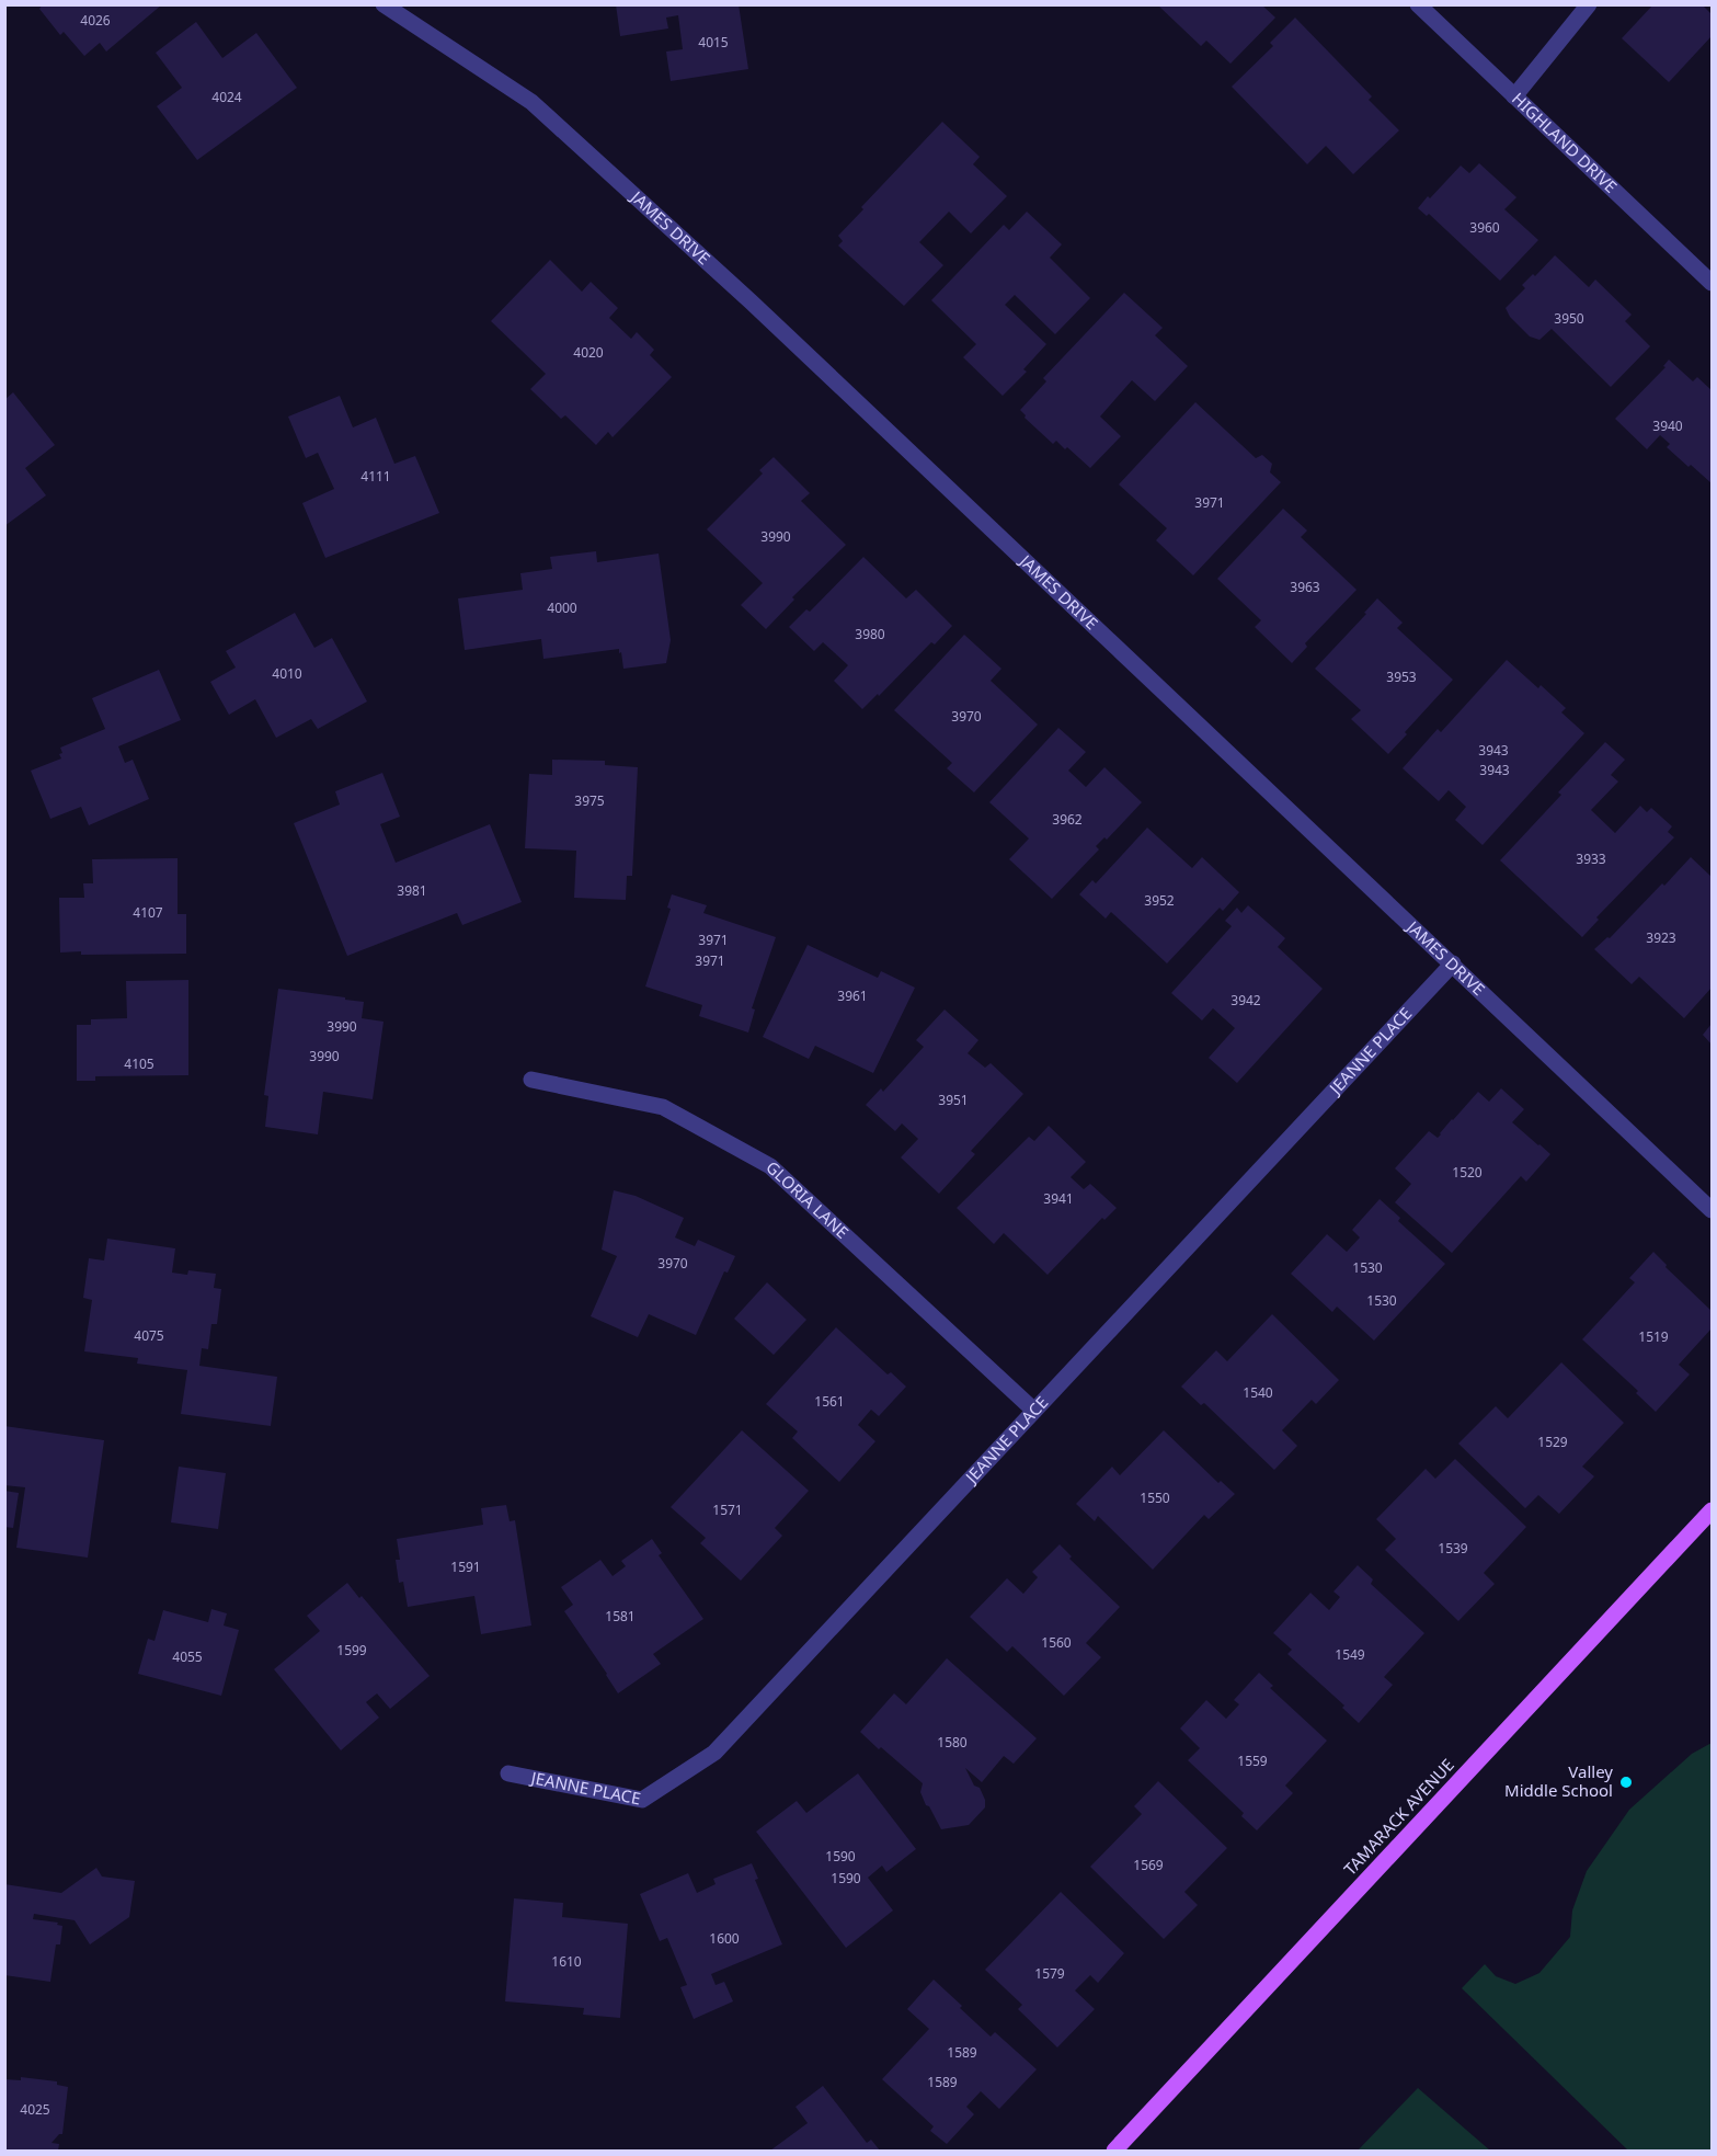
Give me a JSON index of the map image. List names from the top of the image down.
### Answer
{
  "streets": {
    "main road": ["TAMARACK AVENUE"],
    "street": [
      "HIGHLAND DRIVE",
      "JAMES DRIVE",
      "JEANNE PLACE",
      "GLORIA LANE"
    ]
  },
  "crossings": [
    ["JAMES DRIVE", "JEANNE PLACE"],
    ["JEANNE PLACE", "GLORIA LANE"]
  ],
  "places": ["Valley Middle School"],
  "house_numbers": [
    "4026",
    "4015",
    "4024",
    "3960",
    "3950",
    "4020",
    "3940",
    "4111",
    "3971",
    "3990",
    "3963",
    "4000",
    "3980",
    "4010",
    "3953",
    "3970",
    "3943",
    "3943",
    "3975",
    "3962",
    "3933",
    "3981",
    "3952",
    "4107",
    "3923",
    "3971",
    "3971",
    "3961",
    "3942",
    "3990",
    "3990",
    "4105",
    "3951",
    "1520",
    "3941",
    "3970",
    "1530",
    "1530",
    "4075",
    "1519",
    "1540",
    "1561",
    "1529",
    "1550",
    "1571",
    "1539",
    "1591",
    "1581",
    "1560",
    "1599",
    "1549",
    "4055",
    "1580",
    "1559",
    "1590",
    "1569",
    "1590",
    "1600",
    "1610",
    "1579",
    "1589",
    "1589",
    "4025"
  ]
}
